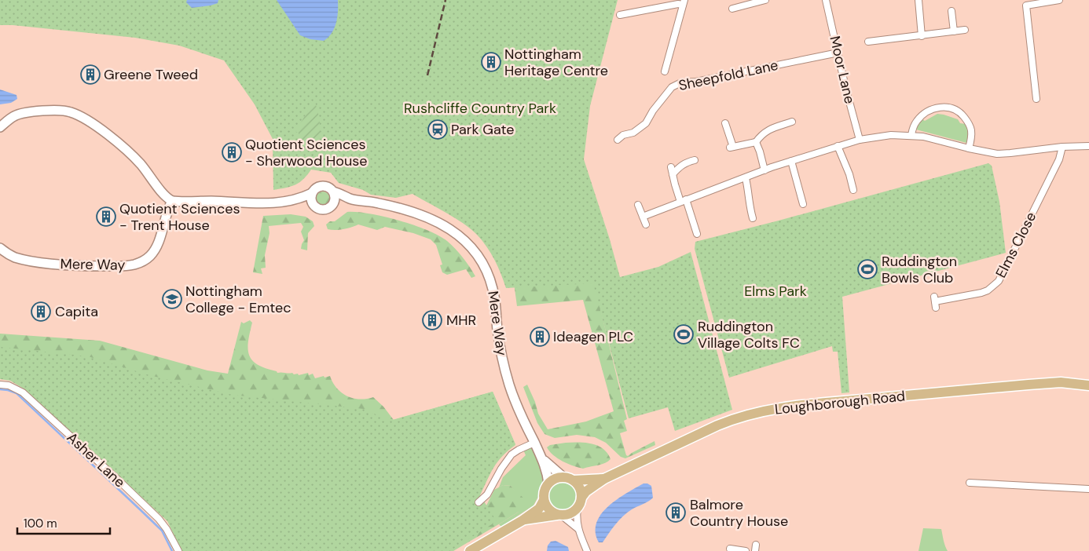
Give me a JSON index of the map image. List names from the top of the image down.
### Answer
{
  "streets": {
    "main road": ["Loughborough Road"],
    "street": [
      "Moor Lane",
      "Sheepfold Lane",
      "Elms Close",
      "Mere Way",
      "Asher Lane"
    ]
  },
  "crossings": [
    ["Moor Lane", "Sheepfold Lane"],
    ["Mere Way", "Loughborough Road"]
  ],
  "parks": ["Rushcliffe Country Park", "Elms Park"],
  "places": {
    "building": [
      "Nottingham Heritage Centre",
      "Greene Tweed",
      "Quotient Sciences - Sherwood House",
      "Quotient Sciences - Trent House",
      "Capita",
      "MHR",
      "Ideagen PLC",
      "Balmore Country House"
    ],
    "station": ["Park Gate"],
    "sports": ["Ruddington Bowls Club", "Ruddington Village Colts FC"],
    "school or university": ["Nottingham College - Emtec"]
  },
  "scale_bar": "100 m"
}
